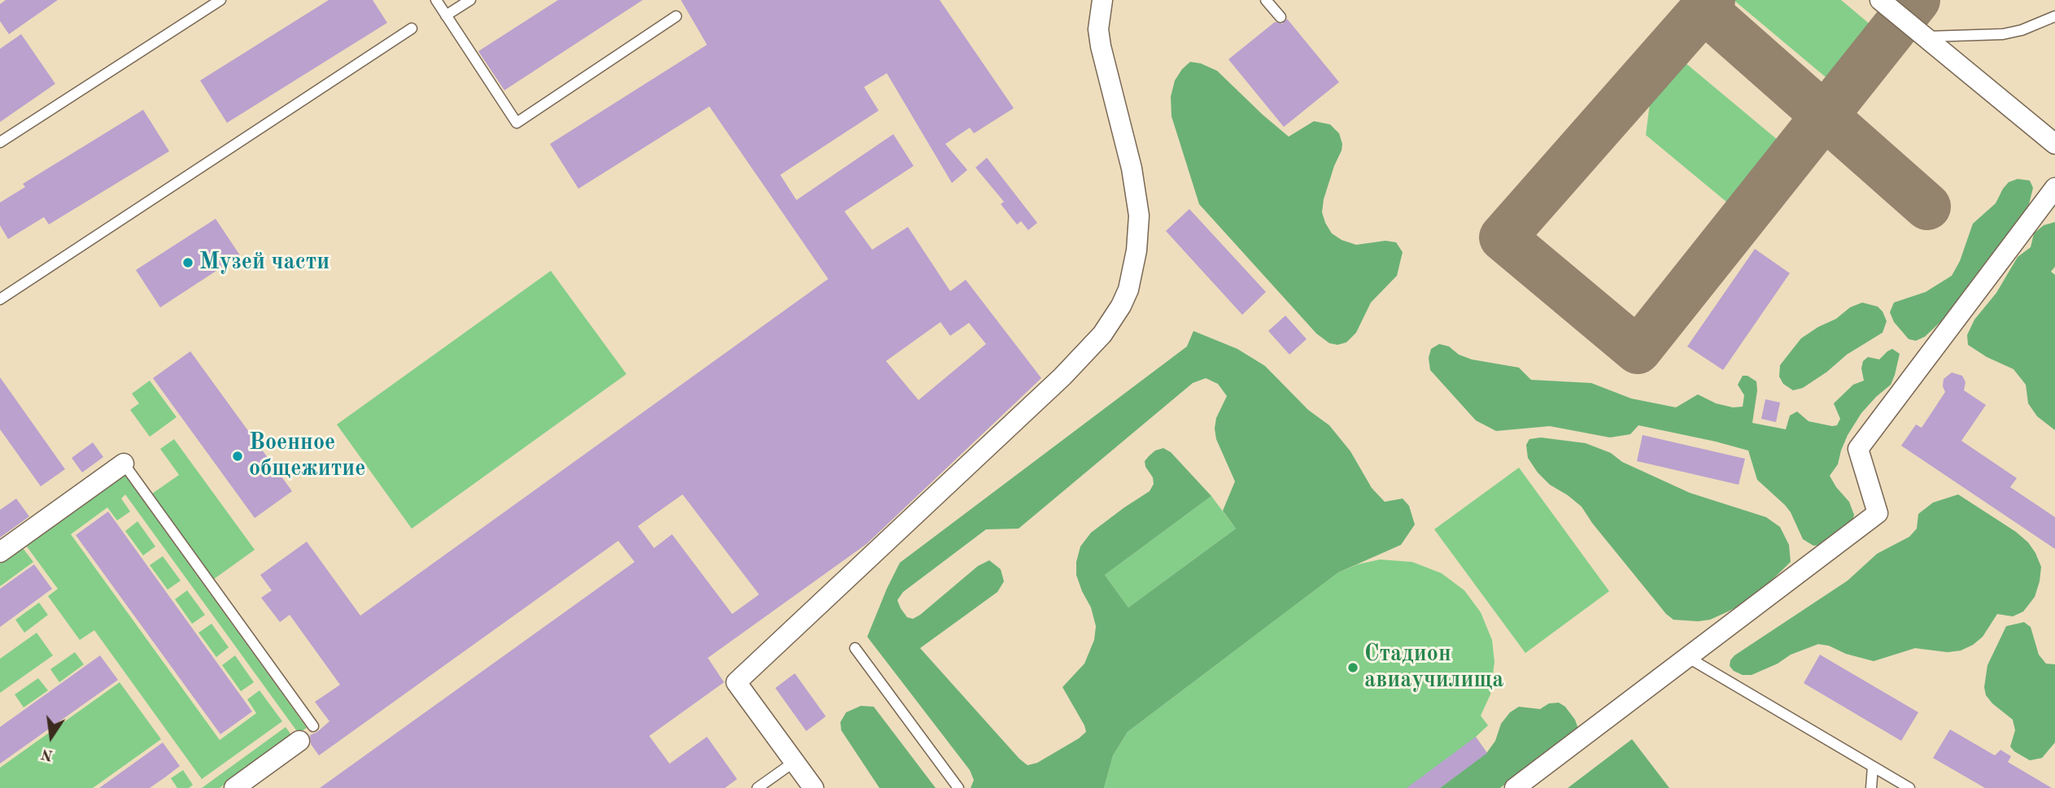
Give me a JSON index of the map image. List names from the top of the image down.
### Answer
{
  "places": ["Музей части", "Военное общежитие", "Стадион авиаучилища"],
  "north": "bottom"
}
